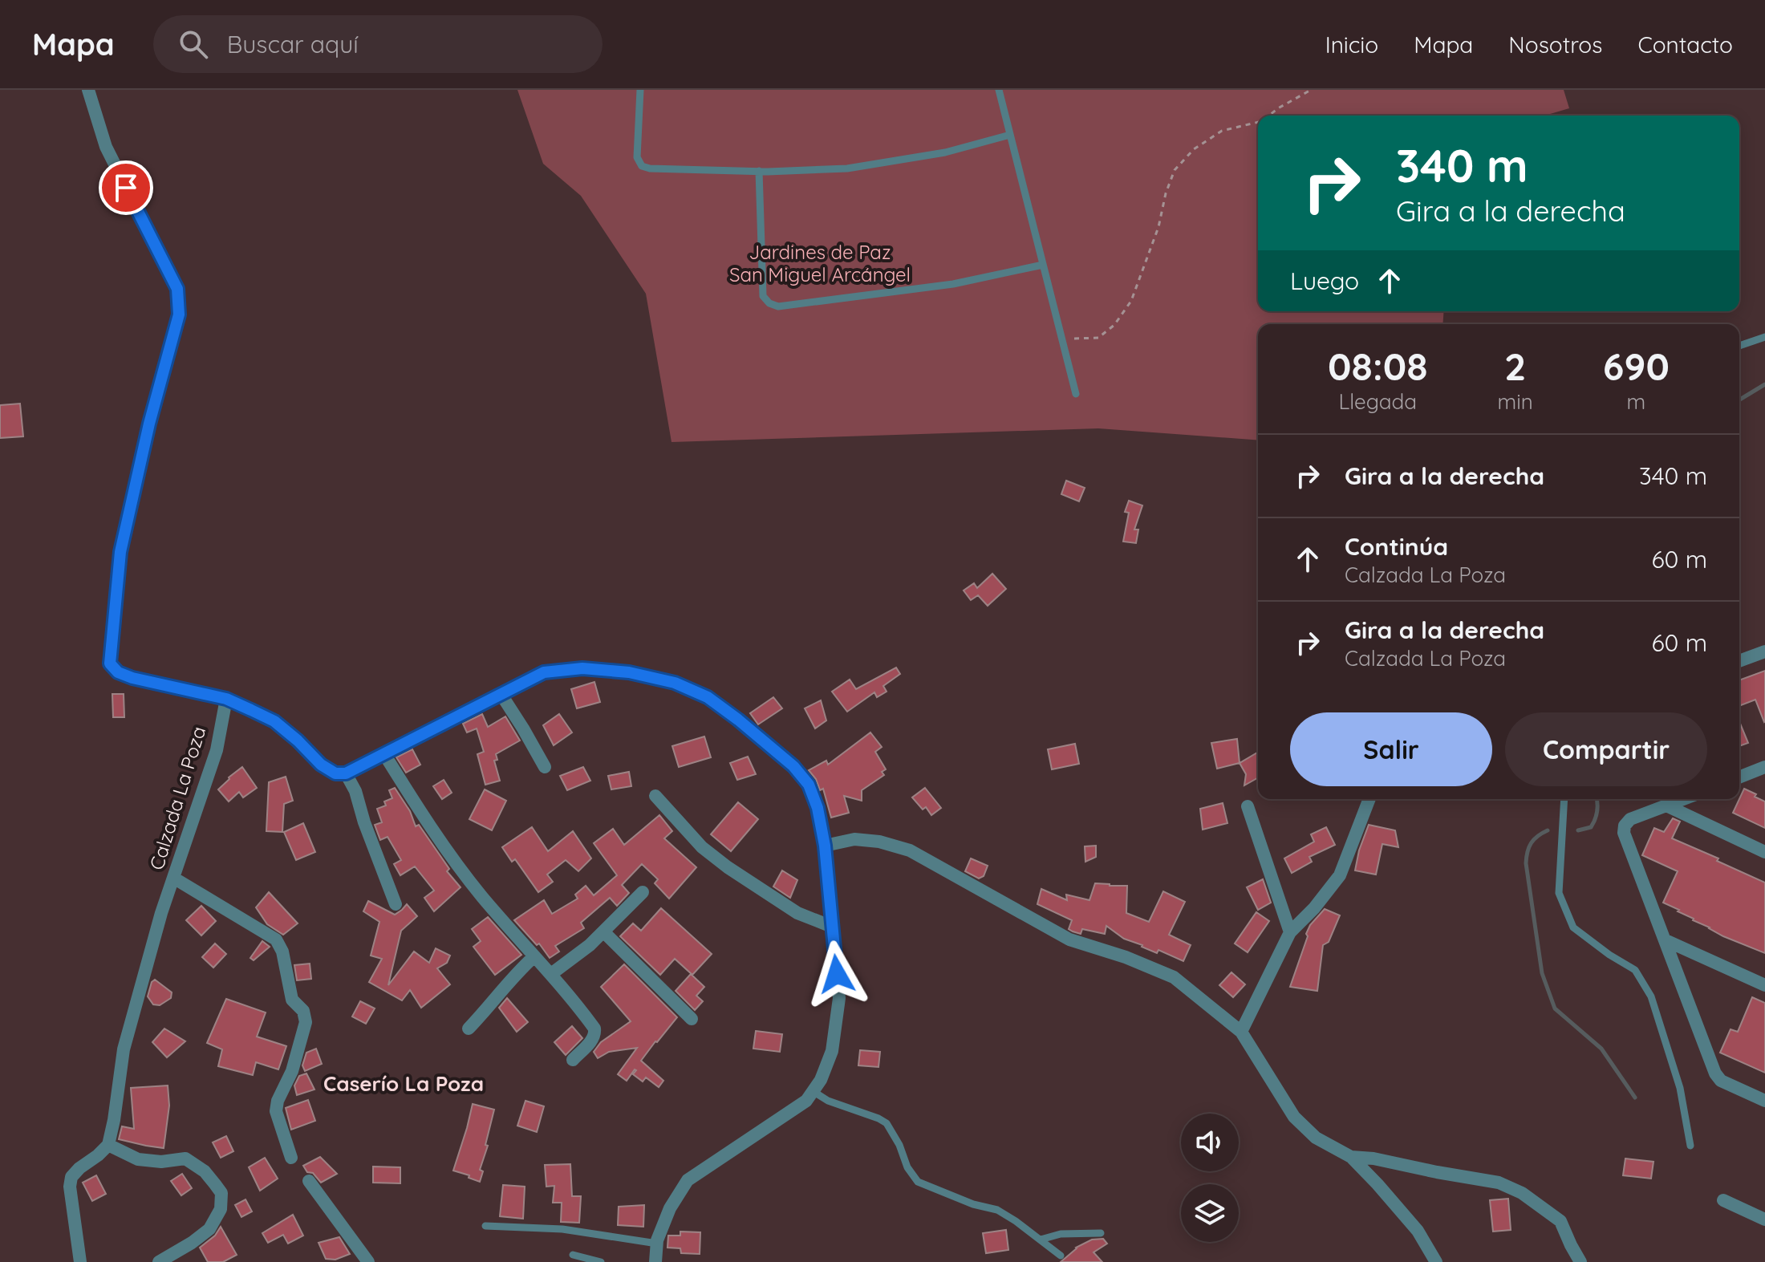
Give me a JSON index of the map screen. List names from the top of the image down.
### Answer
{
  "streets": {
    "street": ["Calzada La Poza"]
  },
  "districts": ["Caserío La Poza"],
  "parks": ["Jardines de Paz San Miguel Arcángel"],
  "page": {
    "header": "Mapa",
    "search": "Buscar aquí",
    "nav": [
      "Inicio",
      "Mapa",
      "Nosotros",
      "Contacto"
    ],
    "turn": ["340 m", "Gira a la derecha"],
    "then": "Luego",
    "eta": [
      "08:08",
      "Llegada",
      "2",
      "min",
      "690",
      "m"
    ],
    "list": [
      {
        "name": "Gira a la derecha",
        "value": "340 m"
      },
      {
        "name": "Continúa",
        "note": "Calzada La Poza",
        "value": "60 m"
      },
      {
        "name": "Gira a la derecha",
        "note": "Calzada La Poza",
        "value": "60 m"
      }
    ],
    "buttons": ["Salir", "Compartir"]
  }
}
